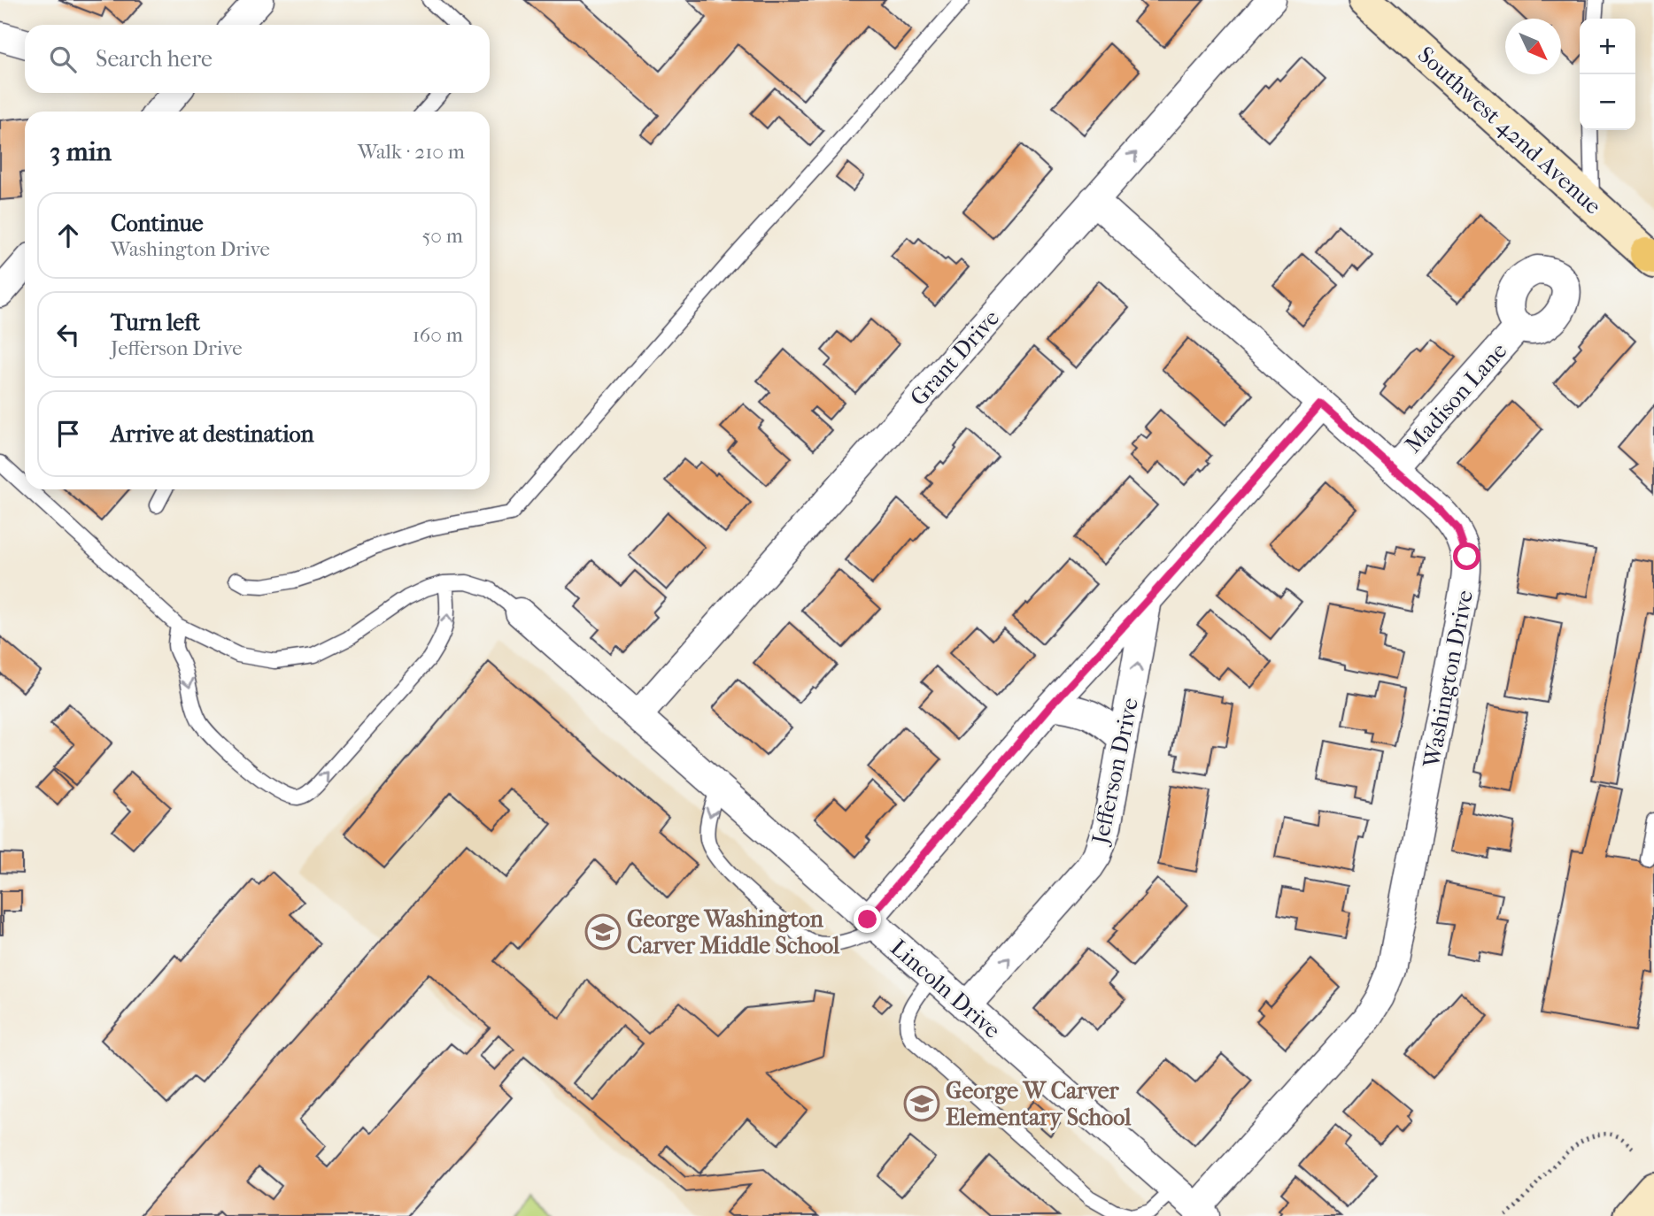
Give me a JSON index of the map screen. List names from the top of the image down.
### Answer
{
  "streets": {
    "main road": ["Southwest 42nd Avenue"],
    "street": [
      "Grant Drive",
      "Madison Lane",
      "Washington Drive",
      "Jefferson Drive",
      "Lincoln Drive"
    ]
  },
  "crossings": [
    ["Grant Drive", "Washington Drive"],
    ["Grant Drive", "Lincoln Drive"],
    ["Madison Lane", "Washington Drive"],
    ["Washington Drive", "Lincoln Drive"],
    ["Jefferson Drive", "Lincoln Drive"]
  ],
  "places": {
    "school or university": ["George Washington Carver Middle School", "George W Carver Elementary School"]
  },
  "north": "bottom right",
  "page": {
    "map_buttons": ["+", "−"],
    "search": "Search here",
    "heading": ["3 min", "Walk · 210 m"],
    "list": [
      ["Continue", "Washington Drive", "50 m"],
      ["Turn left", "Jefferson Drive", "160 m"],
      "Arrive at destination"
    ]
  }
}
